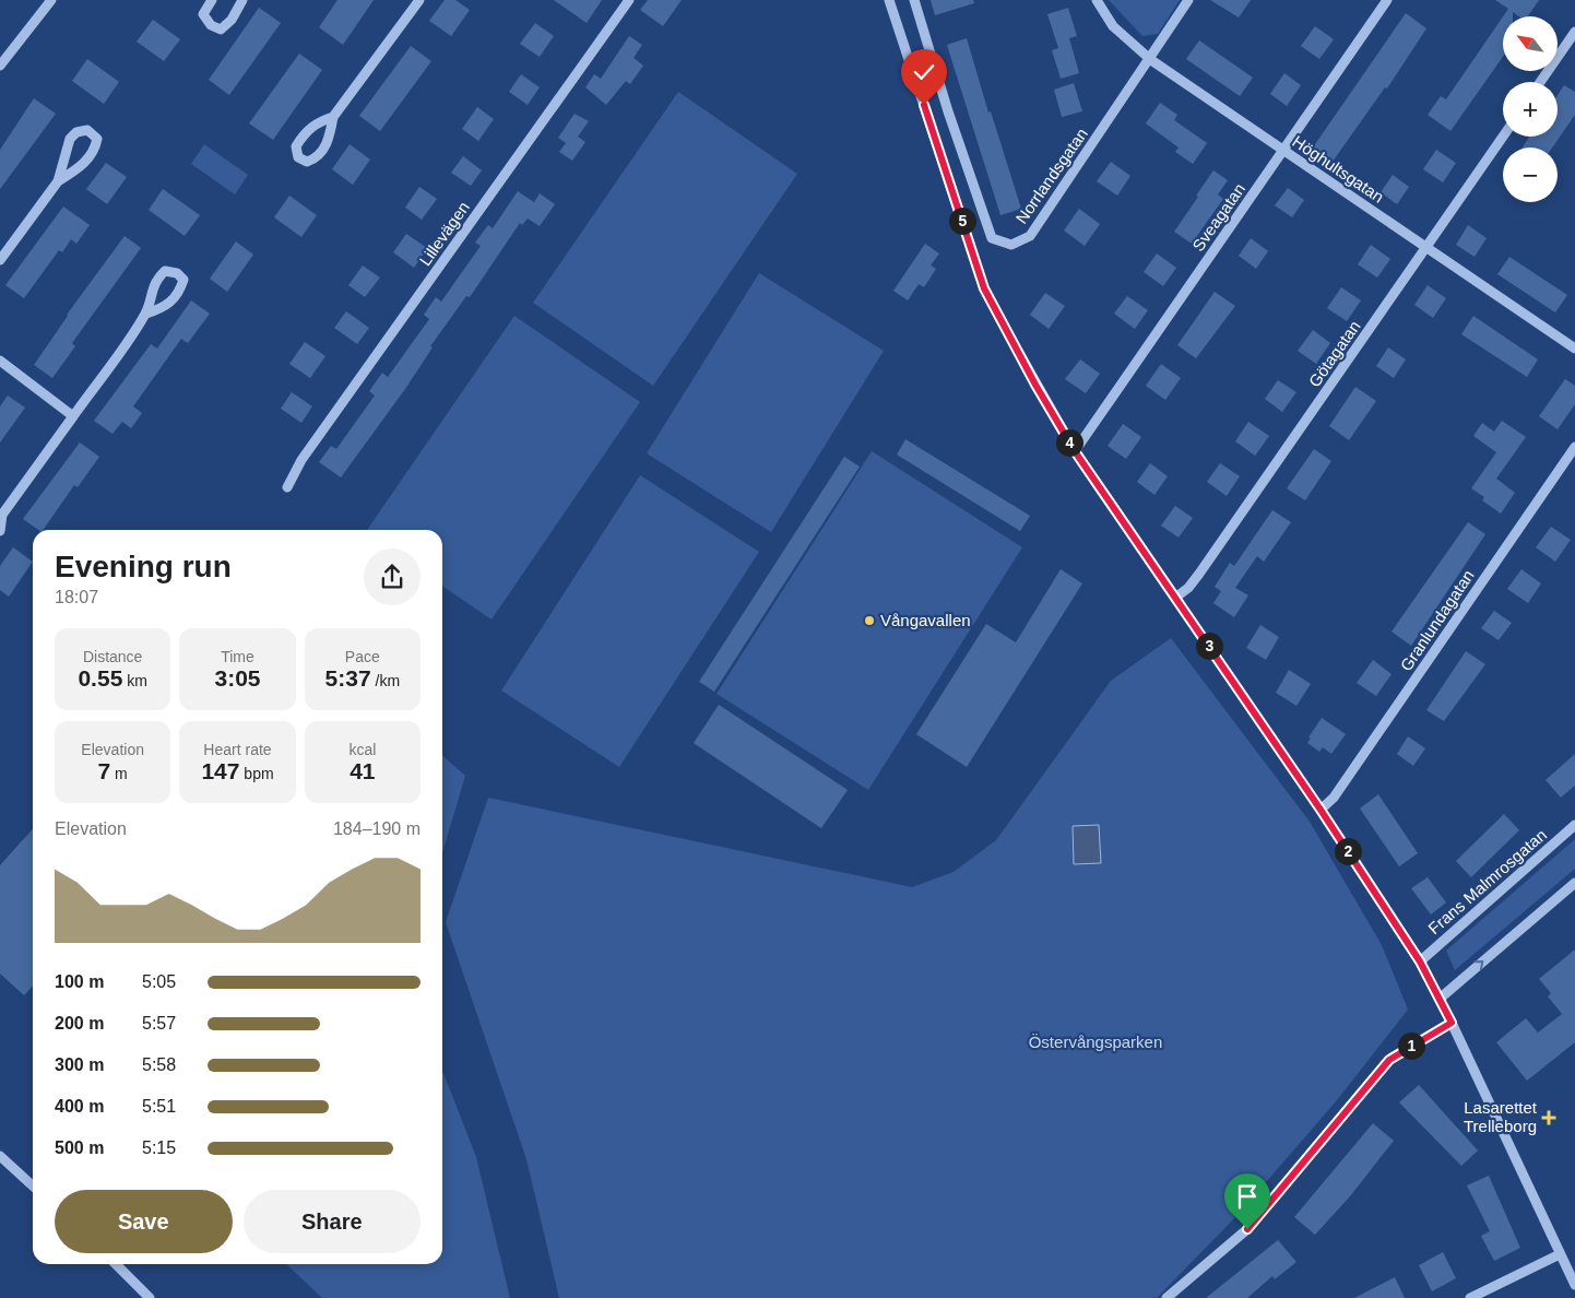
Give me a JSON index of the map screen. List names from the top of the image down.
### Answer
{
  "streets": {
    "street": [
      "Höghultsgatan",
      "Norrlandsgatan",
      "Sveagatan",
      "Lillevägen",
      "Götagatan",
      "Granlundagatan",
      "Frans Malmrosgatan"
    ]
  },
  "crossings": [
    ["Höghultsgatan", "Norrlandsgatan"],
    ["Höghultsgatan", "Sveagatan"],
    ["Höghultsgatan", "Götagatan"]
  ],
  "parks": ["Östervångsparken"],
  "places": {
    "other": ["Vångavallen"],
    "health": ["Lasarettet Trelleborg"]
  },
  "north": "top left",
  "page": {
    "map_buttons": ["+", "−"],
    "pins": [
      "5",
      "4",
      "3",
      "2",
      "1"
    ],
    "heading": ["Evening run", "18:07"],
    "stats": [
      ["Distance", "0.55 km"],
      ["Time", "3:05"],
      ["Pace", "5:37 /km"],
      ["Elevation", "7 m"],
      ["Heart rate", "147 bpm"],
      ["kcal", "41"]
    ],
    "chart": ["Elevation", "184–190 m"],
    "list": [
      {
        "name": "100 m",
        "note": "5:05"
      },
      {
        "name": "200 m",
        "note": "5:57"
      },
      {
        "name": "300 m",
        "note": "5:58"
      },
      {
        "name": "400 m",
        "note": "5:51"
      },
      {
        "name": "500 m",
        "note": "5:15"
      }
    ],
    "buttons": ["Save", "Share"]
  }
}
